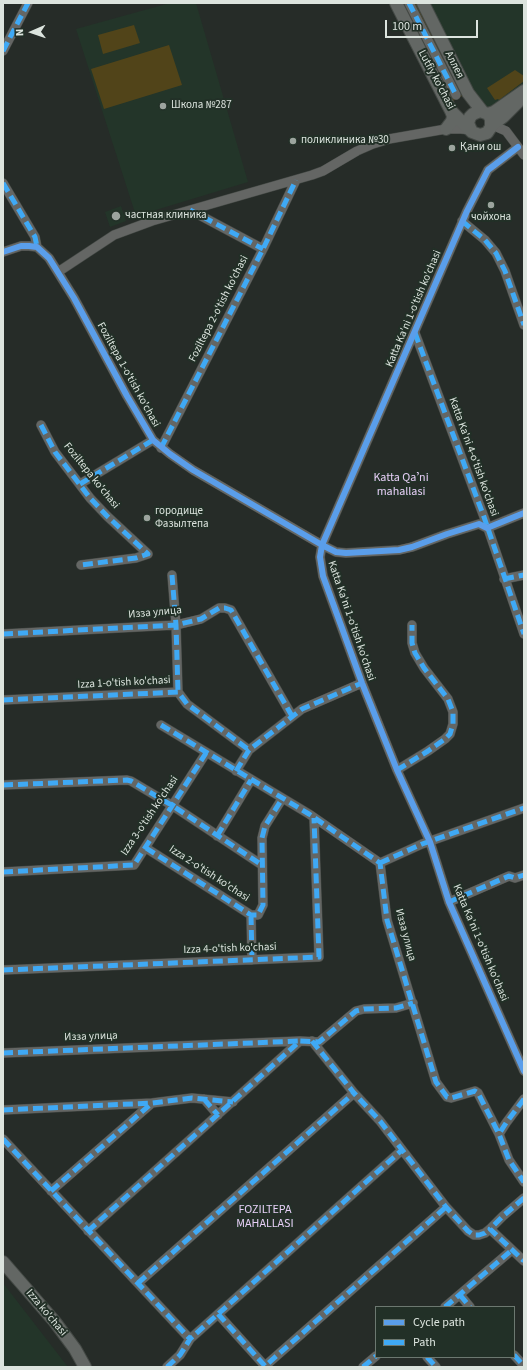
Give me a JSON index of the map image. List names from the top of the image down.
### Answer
{
  "streets": {
    "main road": ["Lutfiy ko'chasi", "Izza ko'chasi"],
    "street": [
      "Аллея",
      "Foziltepa 2-o'tish ko'chasi",
      "Katta Ka'ni 1-o'tish ko'chasi",
      "Foziltepa 1-o'tish ko'chasi",
      "Katta Ka'ni 4-o'tish ko'chasi",
      "Foziltepa ko'chasi",
      "Изза улица",
      "Izza 1-o'tish ko'chasi",
      "Izza 3-o'tish ko'chasi",
      "Izza 2-o'tish ko'chasi",
      "Izza 4-o'tish ko'chasi"
    ]
  },
  "crossings": [
    ["Foziltepa 2-o'tish ko'chasi", "Foziltepa 1-o'tish ko'chasi"],
    ["Katta Ka'ni 1-o'tish ko'chasi", "Foziltepa 1-o'tish ko'chasi"],
    ["Katta Ka'ni 1-o'tish ko'chasi", "Katta Ka'ni 4-o'tish ko'chasi"],
    ["Foziltepa 1-o'tish ko'chasi", "Katta Ka'ni 4-o'tish ko'chasi"],
    ["Izza 3-o'tish ko'chasi", "Izza 2-o'tish ko'chasi"]
  ],
  "districts": ["Katta Qaʼni mahallasi", "FOZILTEPA MAHALLASI"],
  "places": [
    "Школа №287",
    "поликлиника №30",
    "Қани ош",
    "чойхона",
    "частная клиника",
    "городище Фазылтепа"
  ],
  "legend": ["Cycle path", "Path"],
  "scale_bar": "100 m",
  "north": "left"
}
